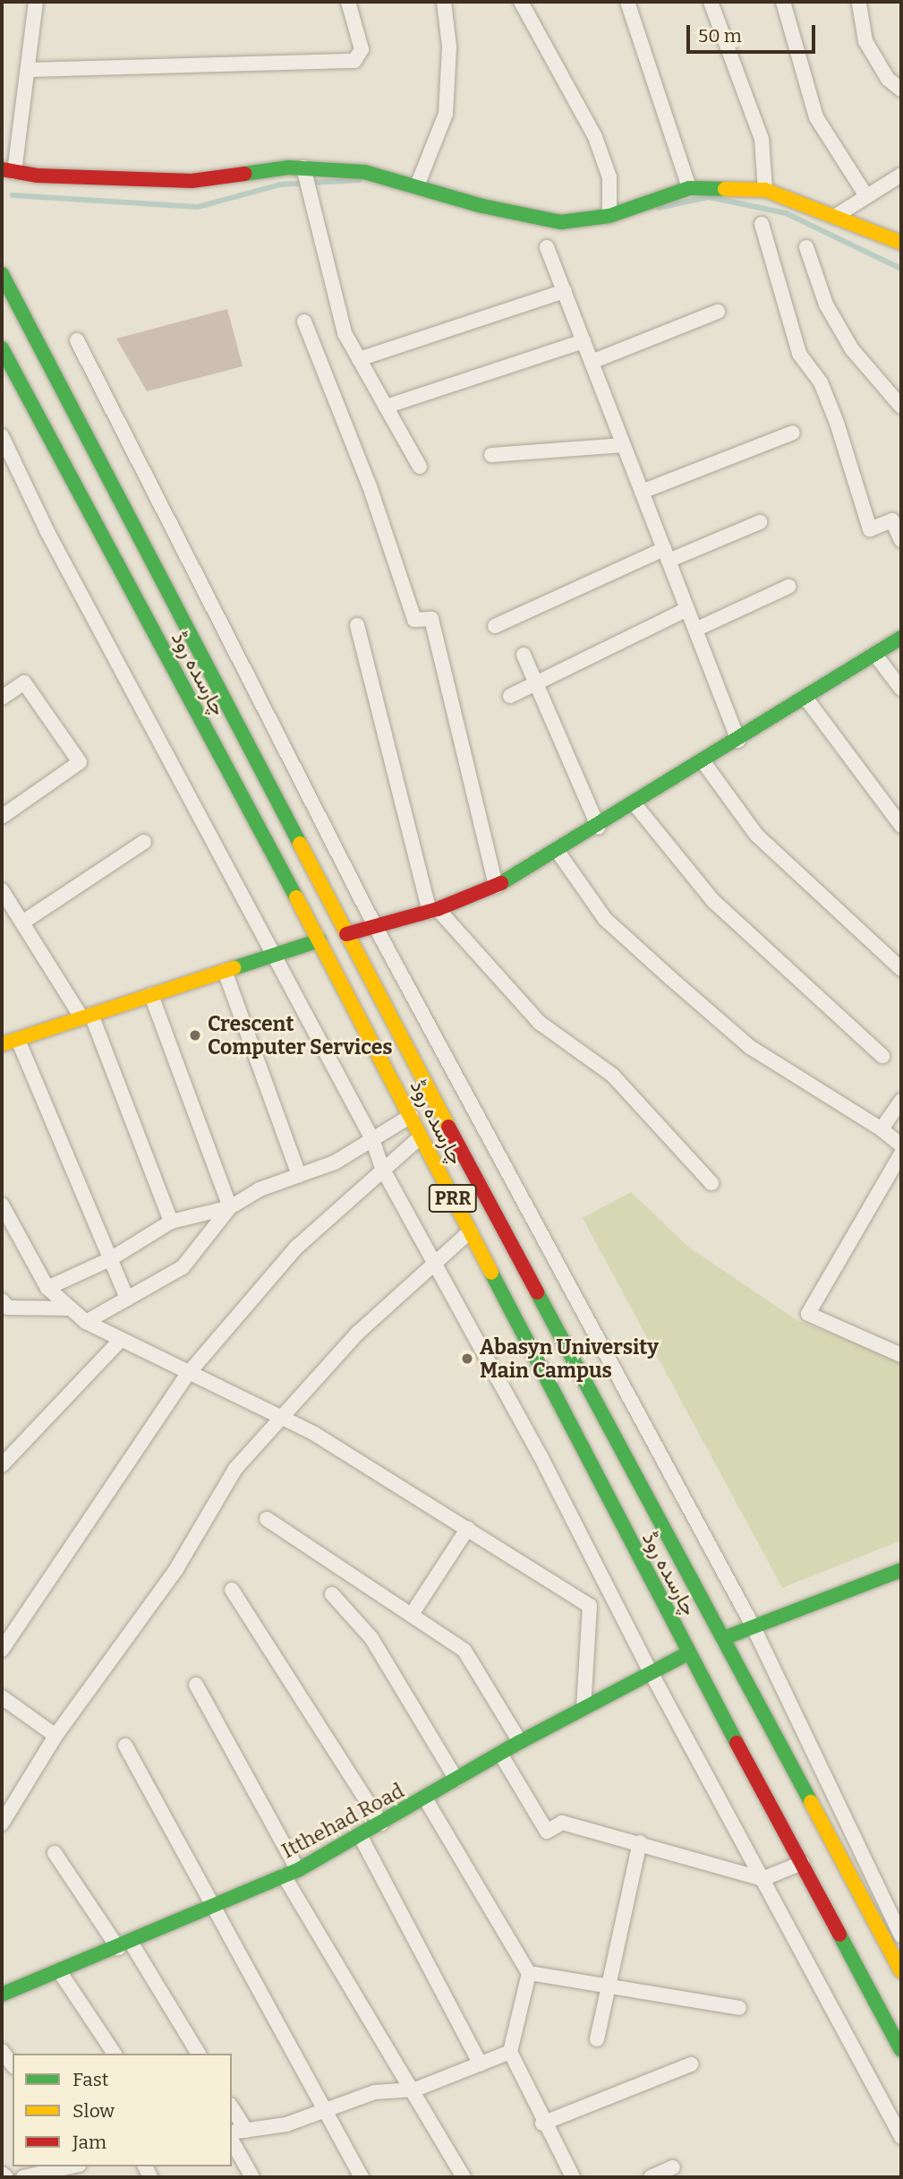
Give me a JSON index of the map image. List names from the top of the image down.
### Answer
{
  "streets": {
    "main road": ["چارسدہ روڈ", "PRR", "Itthehad Road"]
  },
  "crossings": [
    ["چارسدہ روڈ", "Itthehad Road"]
  ],
  "places": ["Crescent Computer Services", "Abasyn University Main Campus"],
  "legend": ["Fast", "Slow", "Jam"],
  "scale_bar": "50 m"
}
